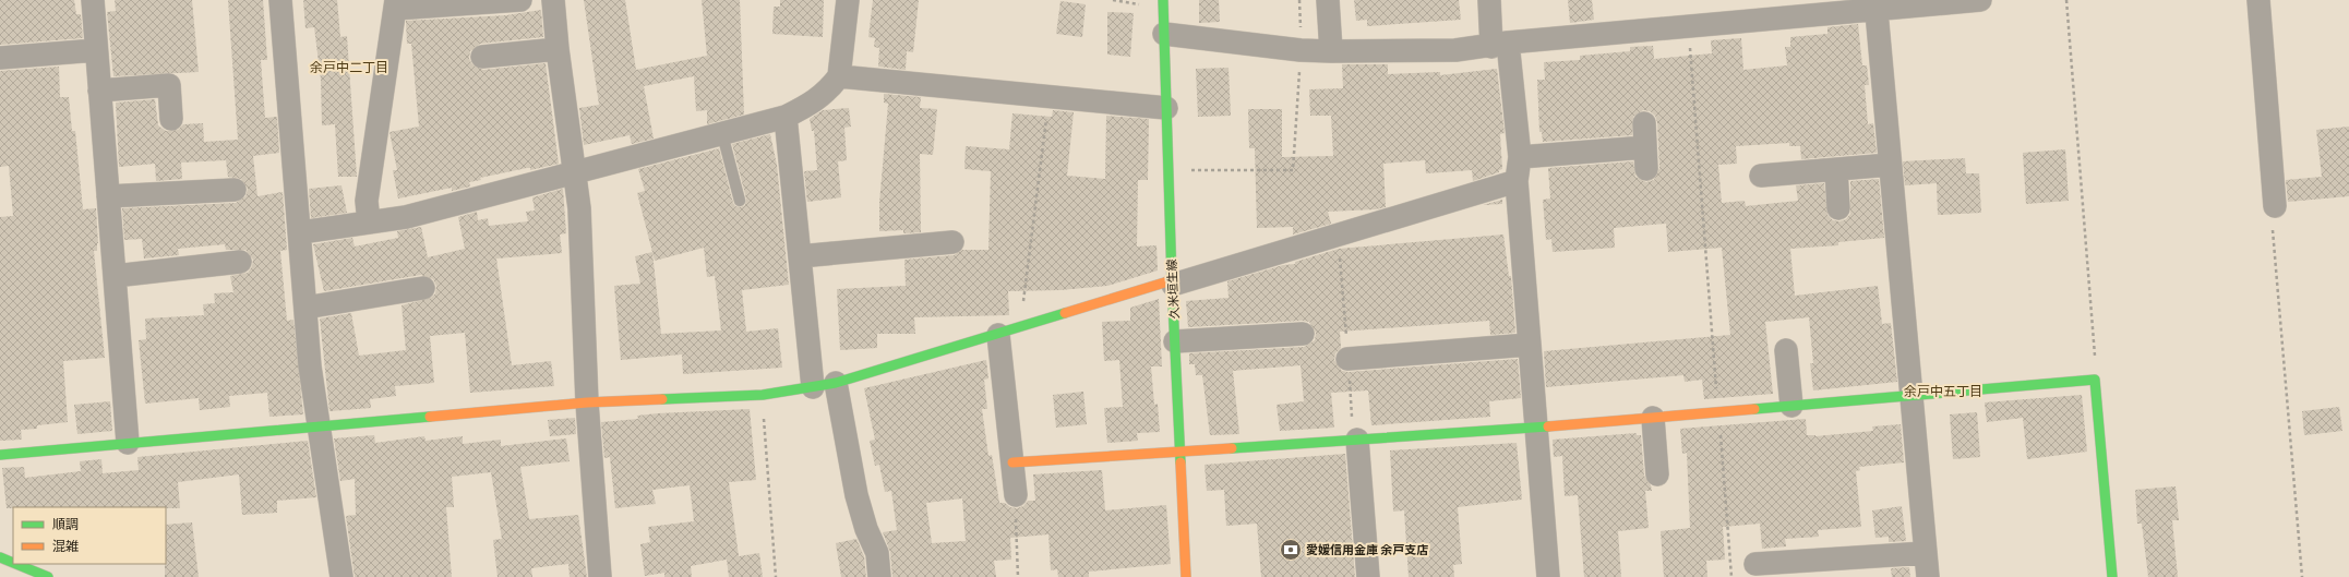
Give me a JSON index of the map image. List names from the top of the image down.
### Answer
{
  "streets": {
    "street": ["久米垣生線"]
  },
  "districts": ["余戸中二丁目", "余戸中五丁目"],
  "places": {
    "bank": ["愛媛信用金庫 余戸支店"]
  },
  "legend": ["順調", "混雑"]
}
